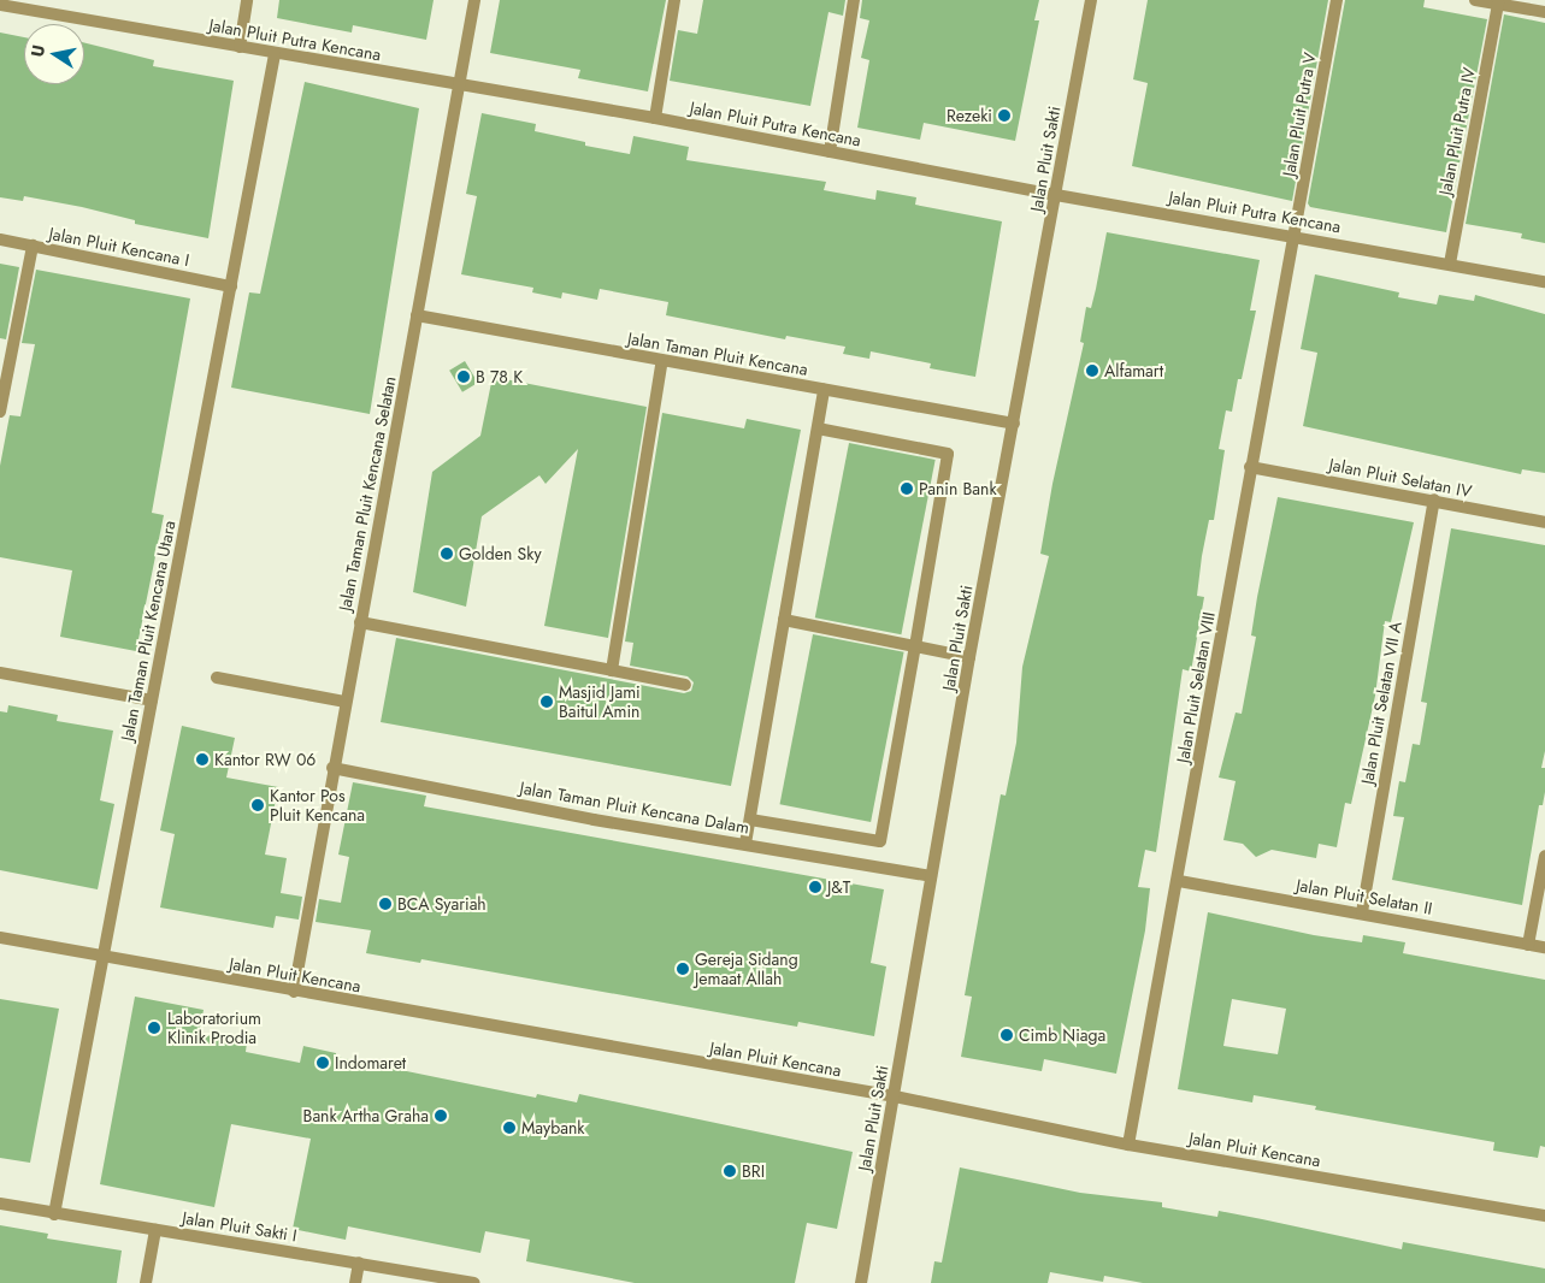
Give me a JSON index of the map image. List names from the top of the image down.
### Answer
{
  "streets": {
    "street": [
      "Jalan Pluit Putra Kencana",
      "Jalan Pluit Putra V",
      "Jalan Pluit Putra IV",
      "Jalan Pluit Sakti",
      "Jalan Pluit Kencana I",
      "Jalan Taman Pluit Kencana",
      "Jalan Pluit Selatan IV",
      "Jalan Taman Pluit Kencana Selatan",
      "Jalan Taman Pluit Kencana Utara",
      "Jalan Pluit Selatan VIII",
      "Jalan Pluit Selatan VII A",
      "Jalan Taman Pluit Kencana Dalam",
      "Jalan Pluit Selatan II",
      "Jalan Pluit Kencana",
      "Jalan Pluit Sakti I"
    ]
  },
  "crossings": [
    ["Jalan Pluit Putra Kencana", "Jalan Pluit Putra V"],
    ["Jalan Pluit Putra Kencana", "Jalan Pluit Putra IV"],
    ["Jalan Pluit Putra Kencana", "Jalan Pluit Sakti"],
    ["Jalan Pluit Putra Kencana", "Jalan Taman Pluit Kencana Selatan"],
    ["Jalan Pluit Putra Kencana", "Jalan Taman Pluit Kencana Utara"],
    ["Jalan Pluit Putra Kencana", "Jalan Pluit Selatan VIII"],
    ["Jalan Pluit Putra V", "Jalan Pluit Selatan VIII"],
    ["Jalan Pluit Sakti", "Jalan Taman Pluit Kencana"],
    ["Jalan Pluit Sakti", "Jalan Taman Pluit Kencana Dalam"],
    ["Jalan Pluit Sakti", "Jalan Pluit Kencana"],
    ["Jalan Pluit Kencana I", "Jalan Taman Pluit Kencana Utara"],
    ["Jalan Taman Pluit Kencana", "Jalan Taman Pluit Kencana Selatan"],
    ["Jalan Pluit Selatan IV", "Jalan Pluit Selatan VIII"],
    ["Jalan Pluit Selatan IV", "Jalan Pluit Selatan VII A"],
    ["Jalan Taman Pluit Kencana Selatan", "Jalan Taman Pluit Kencana Dalam"],
    ["Jalan Taman Pluit Kencana Selatan", "Jalan Pluit Kencana"],
    ["Jalan Taman Pluit Kencana Utara", "Jalan Pluit Kencana"],
    ["Jalan Taman Pluit Kencana Utara", "Jalan Pluit Sakti I"],
    ["Jalan Pluit Selatan VIII", "Jalan Pluit Selatan II"],
    ["Jalan Pluit Selatan VIII", "Jalan Pluit Kencana"],
    ["Jalan Pluit Selatan VII A", "Jalan Pluit Selatan II"]
  ],
  "places": [
    "Rezeki",
    "Alfamart",
    "B 78 K",
    "Panin Bank",
    "Golden Sky",
    "Masjid Jami Baitul Amin",
    "Kantor RW 06",
    "Kantor Pos Pluit Kencana",
    "J&T",
    "BCA Syariah",
    "Gereja Sidang Jemaat Allah",
    "Laboratorium Klinik Prodia",
    "Cimb Niaga",
    "Indomaret",
    "Bank Artha Graha",
    "Maybank",
    "BRI"
  ],
  "north": "left"
}
